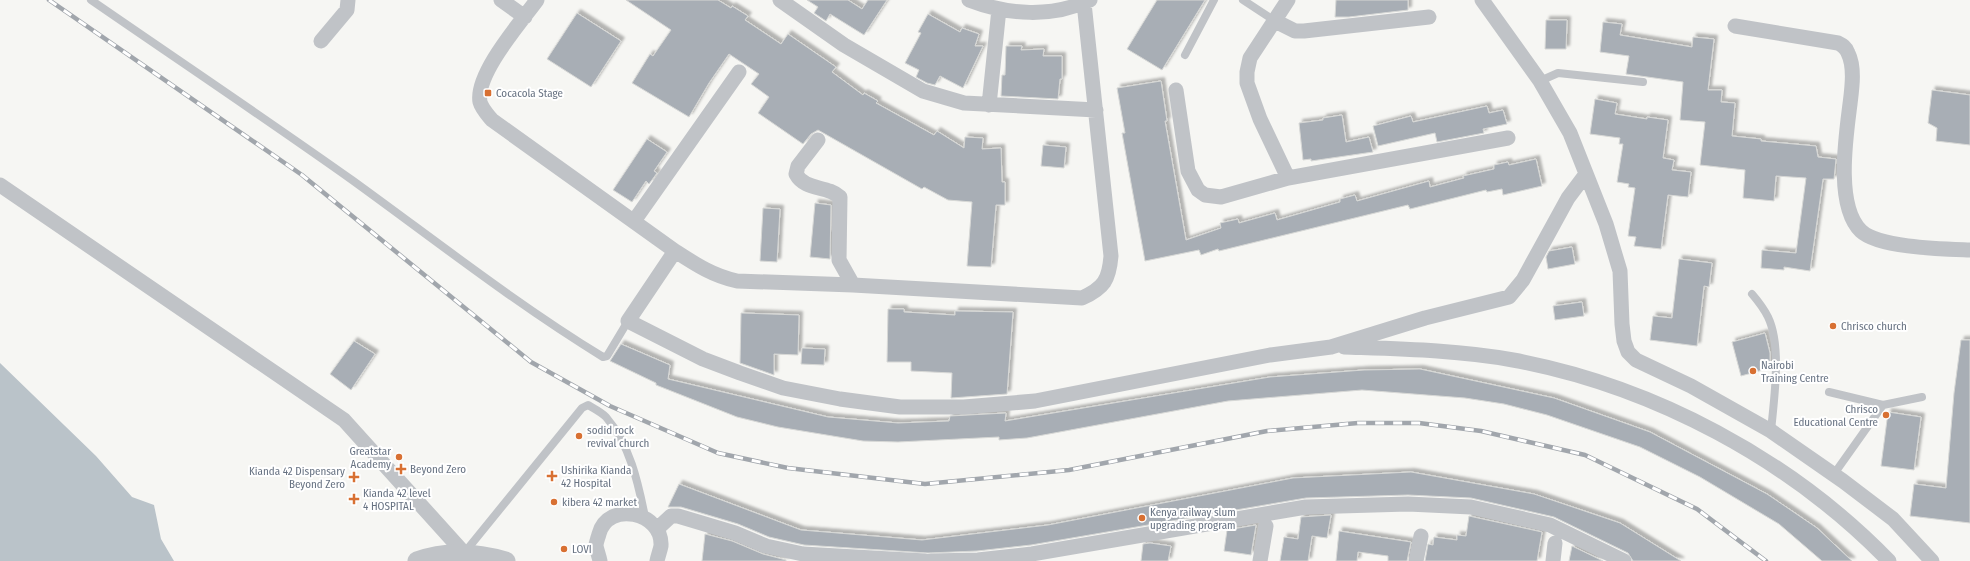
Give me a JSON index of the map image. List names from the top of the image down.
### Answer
{
  "places": {
    "transit": ["Cocacola Stage"],
    "other": [
      "Chrisco church",
      "Nairobi Training Centre",
      "Chrisco Educational Centre",
      "sodid rock revival church",
      "Greatstar Academy",
      "kibera 42 market",
      "Kenya railway slum upgrading program",
      "LOVI"
    ],
    "health": [
      "Beyond Zero",
      "Ushirika Kianda 42 Hospital",
      "Kianda 42 Dispensary Beyond Zero",
      "Kianda 42 level 4 HOSPITAL"
    ]
  }
}
